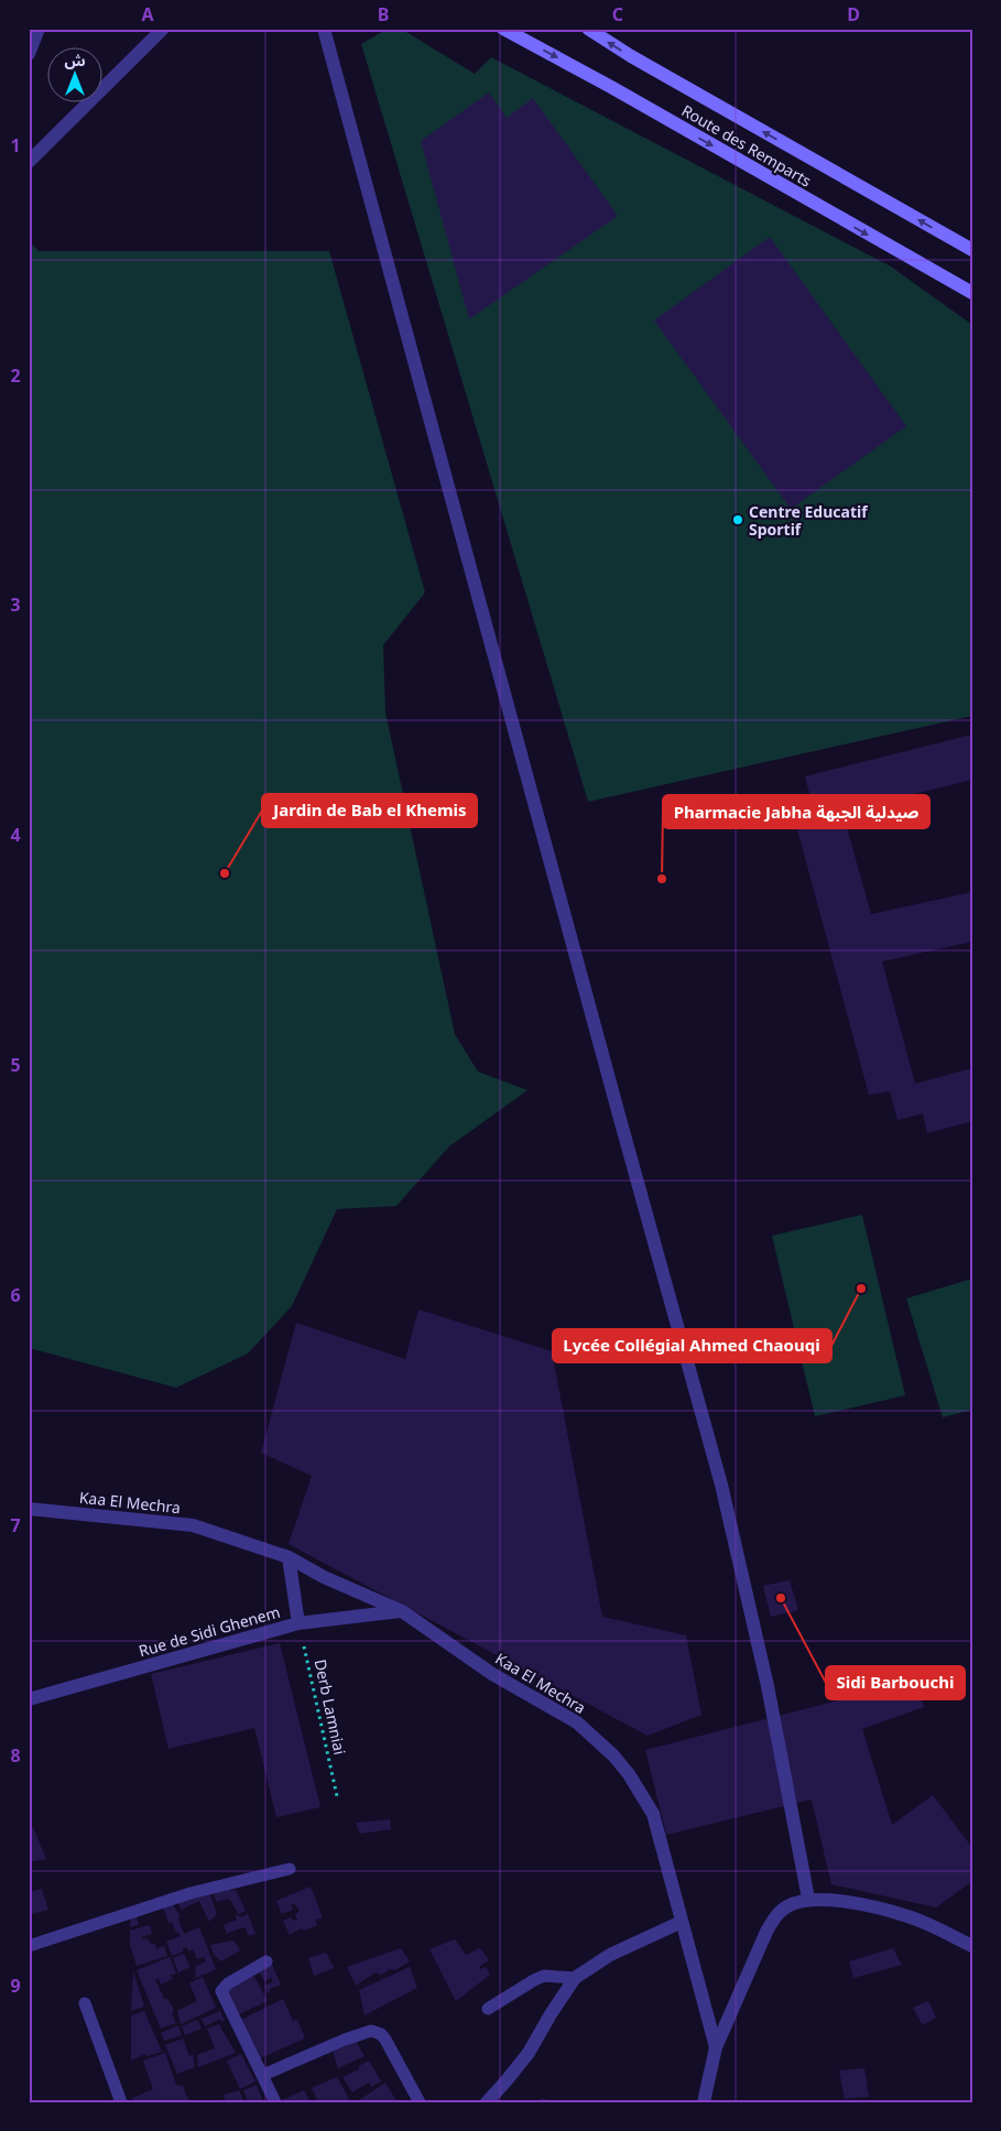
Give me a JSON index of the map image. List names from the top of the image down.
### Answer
{
  "streets": {
    "main road": ["Route des Remparts"],
    "street": ["Kaa El Mechra", "Rue de Sidi Ghenem"],
    "path": ["Derb Lamniai"]
  },
  "crossings": [
    ["Kaa El Mechra", "Rue de Sidi Ghenem"],
    ["Rue de Sidi Ghenem", "Derb Lamniai"]
  ],
  "places": [
    "Centre Educatif Sportif",
    "Jardin de Bab el Khemis",
    "Pharmacie Jabha صيدلية الجبهة",
    "Lycée Collégial Ahmed Chaouqi",
    "Sidi Barbouchi"
  ],
  "north": "top",
  "grid": {
    "columns": [
      "A",
      "B",
      "C",
      "D"
    ],
    "rows": [
      "1",
      "2",
      "3",
      "4",
      "5",
      "6",
      "7",
      "8",
      "9"
    ]
  }
}
